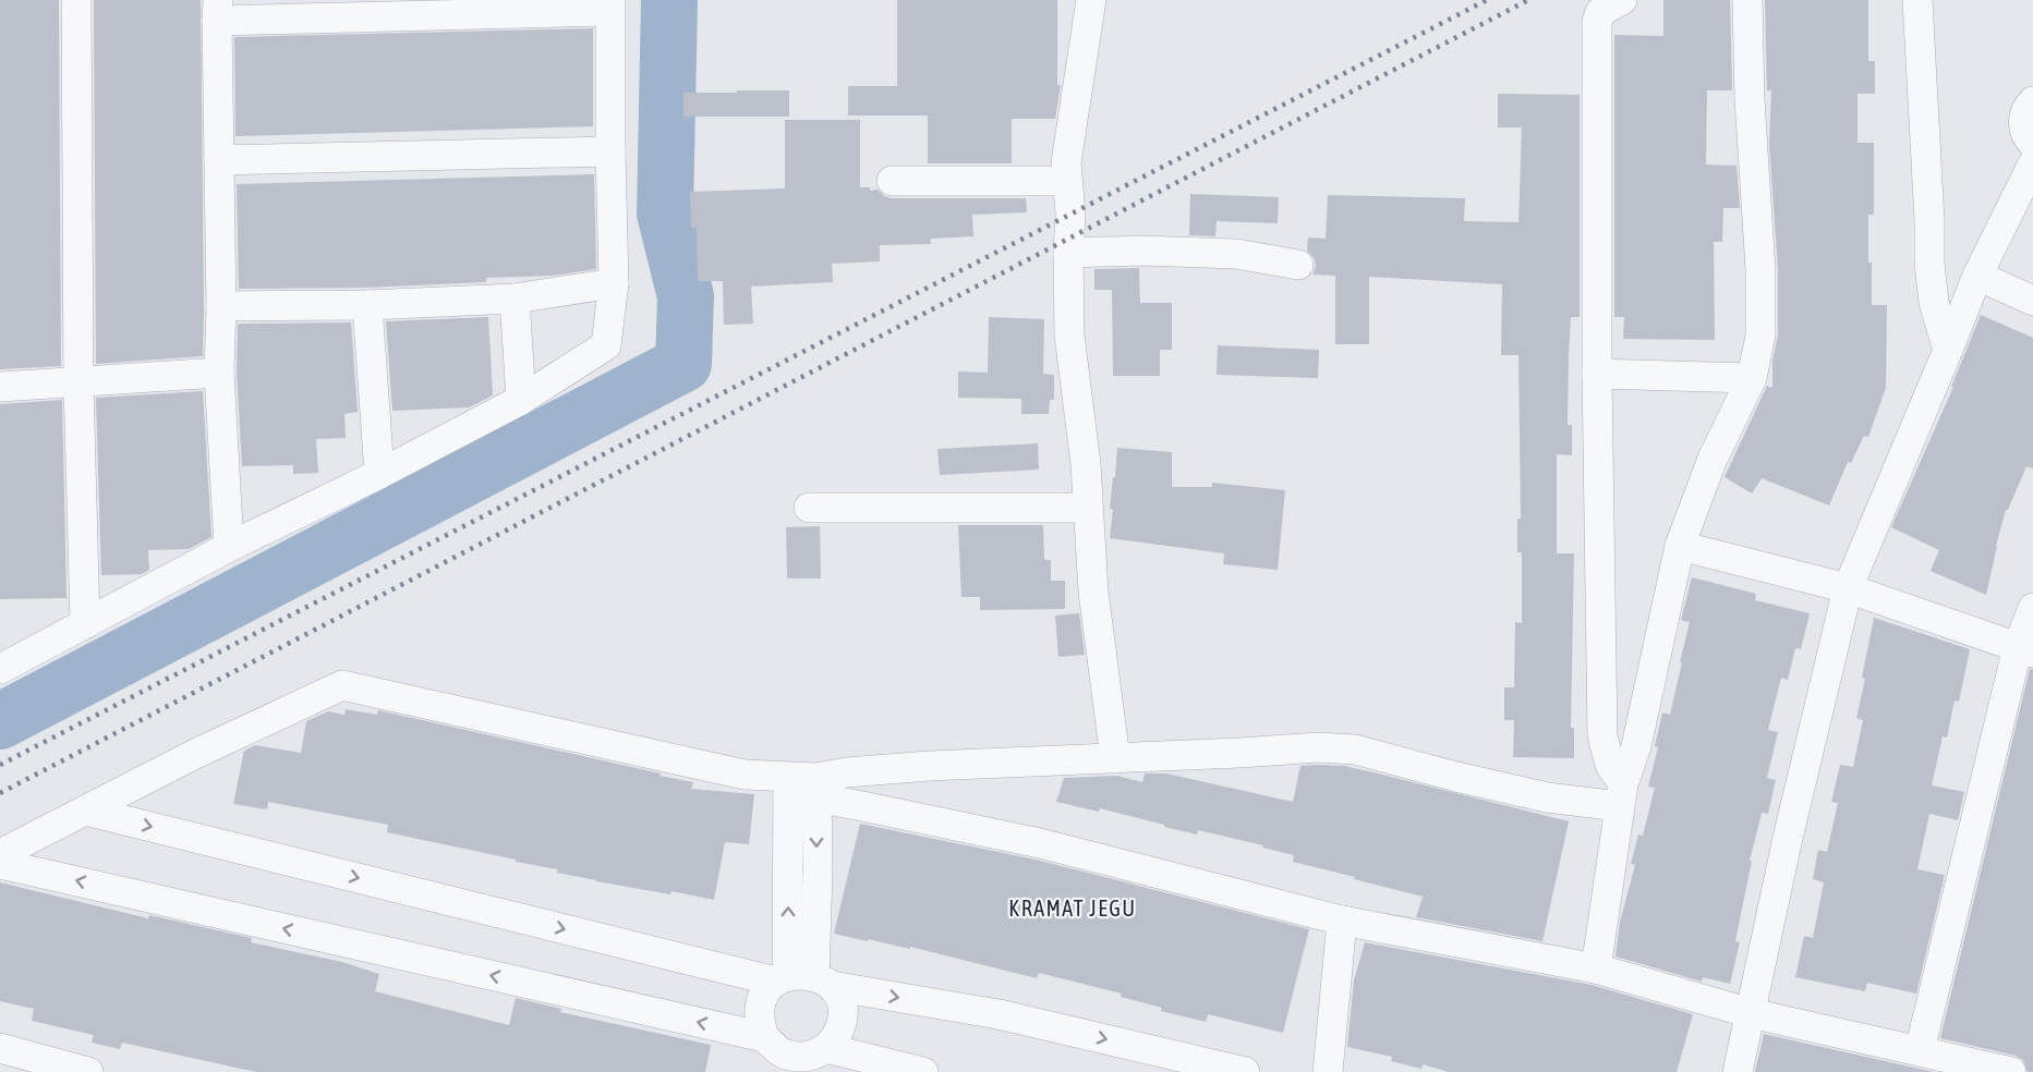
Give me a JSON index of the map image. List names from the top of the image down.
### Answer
{
  "districts": ["KRAMAT JEGU"]
}
